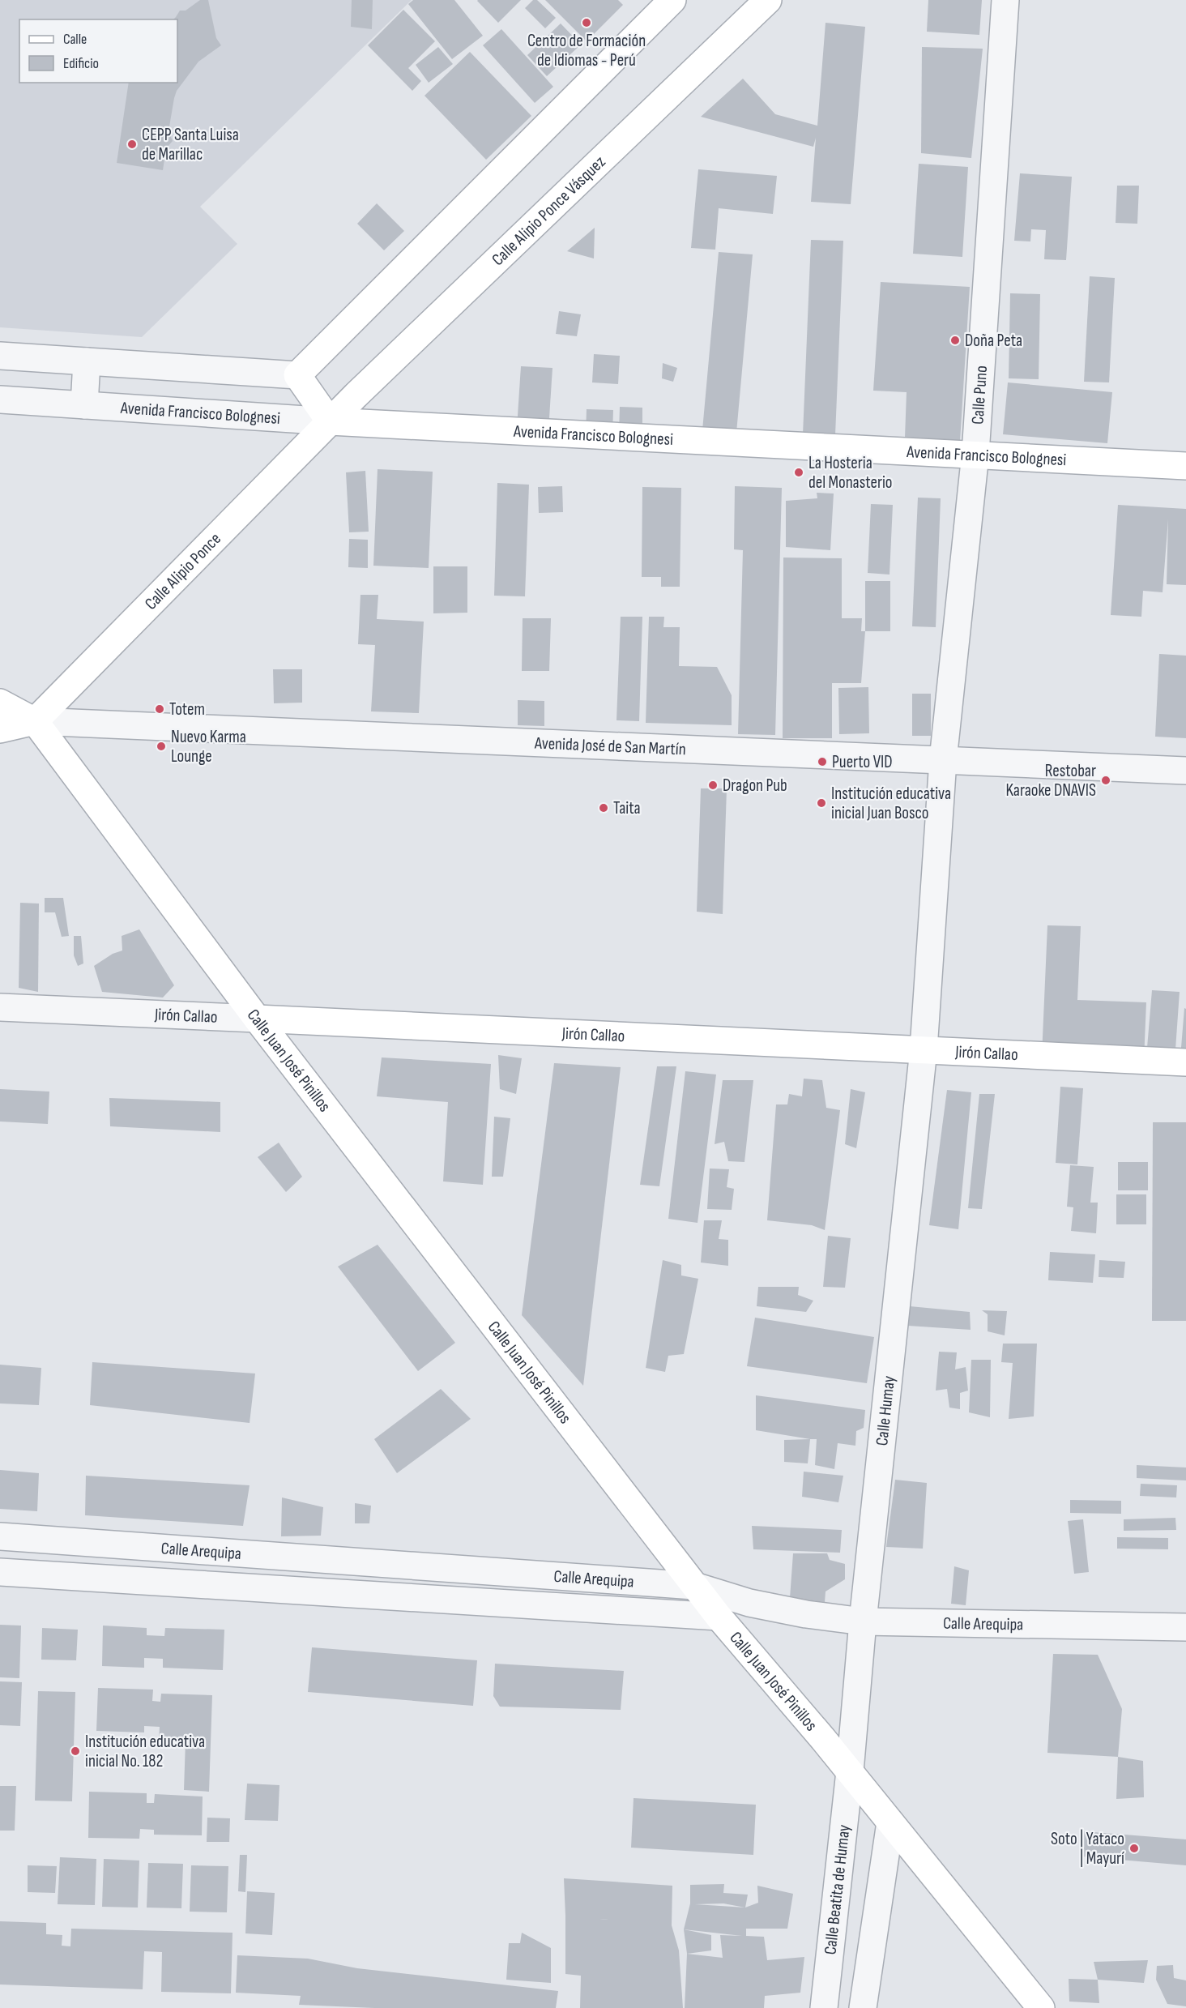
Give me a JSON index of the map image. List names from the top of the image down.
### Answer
{
  "streets": {
    "main road": [
      "Calle Alipio Ponce Vásquez",
      "Avenida Francisco Bolognesi",
      "Calle Alipio Ponce",
      "Avenida José de San Martín",
      "Jirón Callao",
      "Calle Juan José Pinillos"
    ],
    "street": [
      "Calle Puno",
      "Calle Humay",
      "Calle Arequipa",
      "Calle Beatita de Humay"
    ]
  },
  "crossings": [
    ["Calle Alipio Ponce Vásquez", "Avenida Francisco Bolognesi"],
    ["Calle Alipio Ponce Vásquez", "Calle Alipio Ponce"],
    ["Calle Puno", "Avenida Francisco Bolognesi"],
    ["Calle Puno", "Avenida José de San Martín"],
    ["Calle Puno", "Calle Humay"],
    ["Avenida Francisco Bolognesi", "Calle Alipio Ponce"],
    ["Calle Alipio Ponce", "Avenida José de San Martín"],
    ["Calle Alipio Ponce", "Calle Juan José Pinillos"],
    ["Avenida José de San Martín", "Calle Juan José Pinillos"],
    ["Avenida José de San Martín", "Calle Humay"],
    ["Jirón Callao", "Calle Juan José Pinillos"],
    ["Jirón Callao", "Calle Humay"],
    ["Calle Juan José Pinillos", "Calle Humay"],
    ["Calle Juan José Pinillos", "Calle Arequipa"],
    ["Calle Juan José Pinillos", "Calle Beatita de Humay"],
    ["Calle Humay", "Calle Arequipa"],
    ["Calle Humay", "Calle Beatita de Humay"]
  ],
  "places": [
    "Centro de Formación de Idiomas - Perú",
    "CEPP Santa Luisa de Marillac",
    "Doña Peta",
    "La Hosteria del Monasterio",
    "Totem",
    "Nuevo Karma Lounge",
    "Puerto VID",
    "Restobar Karaoke DNAVIS",
    "Dragon Pub",
    "Institución educativa inicial Juan Bosco",
    "Taita",
    "Institución educativa inicial No. 182",
    "Soto | Yataco | Mayurí"
  ],
  "legend": ["Calle", "Edificio"]
}
